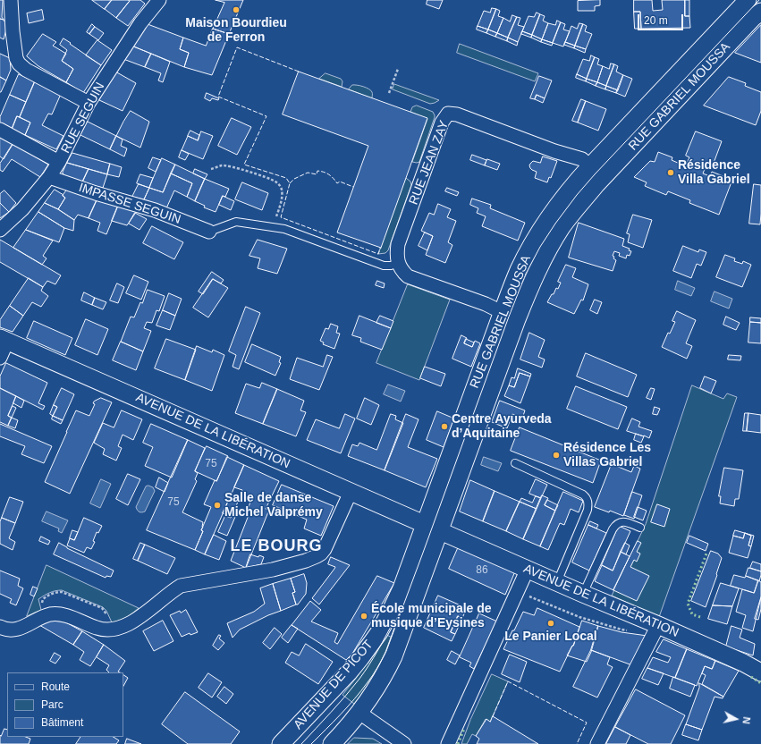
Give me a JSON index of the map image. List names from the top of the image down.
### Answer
{
  "streets": {
    "street": [
      "RUE GABRIEL MOUSSA",
      "RUE SEGUIN",
      "RUE JEAN ZAY",
      "IMPASSE SEGUIN",
      "AVENUE DE LA LIBÉRATION",
      "AVENUE DE PICOT"
    ]
  },
  "crossings": [
    ["RUE GABRIEL MOUSSA", "RUE JEAN ZAY"],
    ["RUE GABRIEL MOUSSA", "AVENUE DE LA LIBÉRATION"],
    ["RUE GABRIEL MOUSSA", "AVENUE DE PICOT"],
    ["RUE SEGUIN", "IMPASSE SEGUIN"],
    ["AVENUE DE LA LIBÉRATION", "AVENUE DE PICOT"]
  ],
  "districts": ["LE BOURG"],
  "places": [
    "Maison Bourdieu de Ferron",
    "Résidence Villa Gabriel",
    "Centre Ayurveda d’Aquitaine",
    "Résidence Les Villas Gabriel",
    "Salle de danse Michel Valprémy",
    "École municipale de musique d’Eysines",
    "Le Panier Local"
  ],
  "house_numbers": ["75", "75", "86"],
  "legend": ["Route", "Parc", "Bâtiment"],
  "scale_bar": "20 m",
  "north": "right"
}
